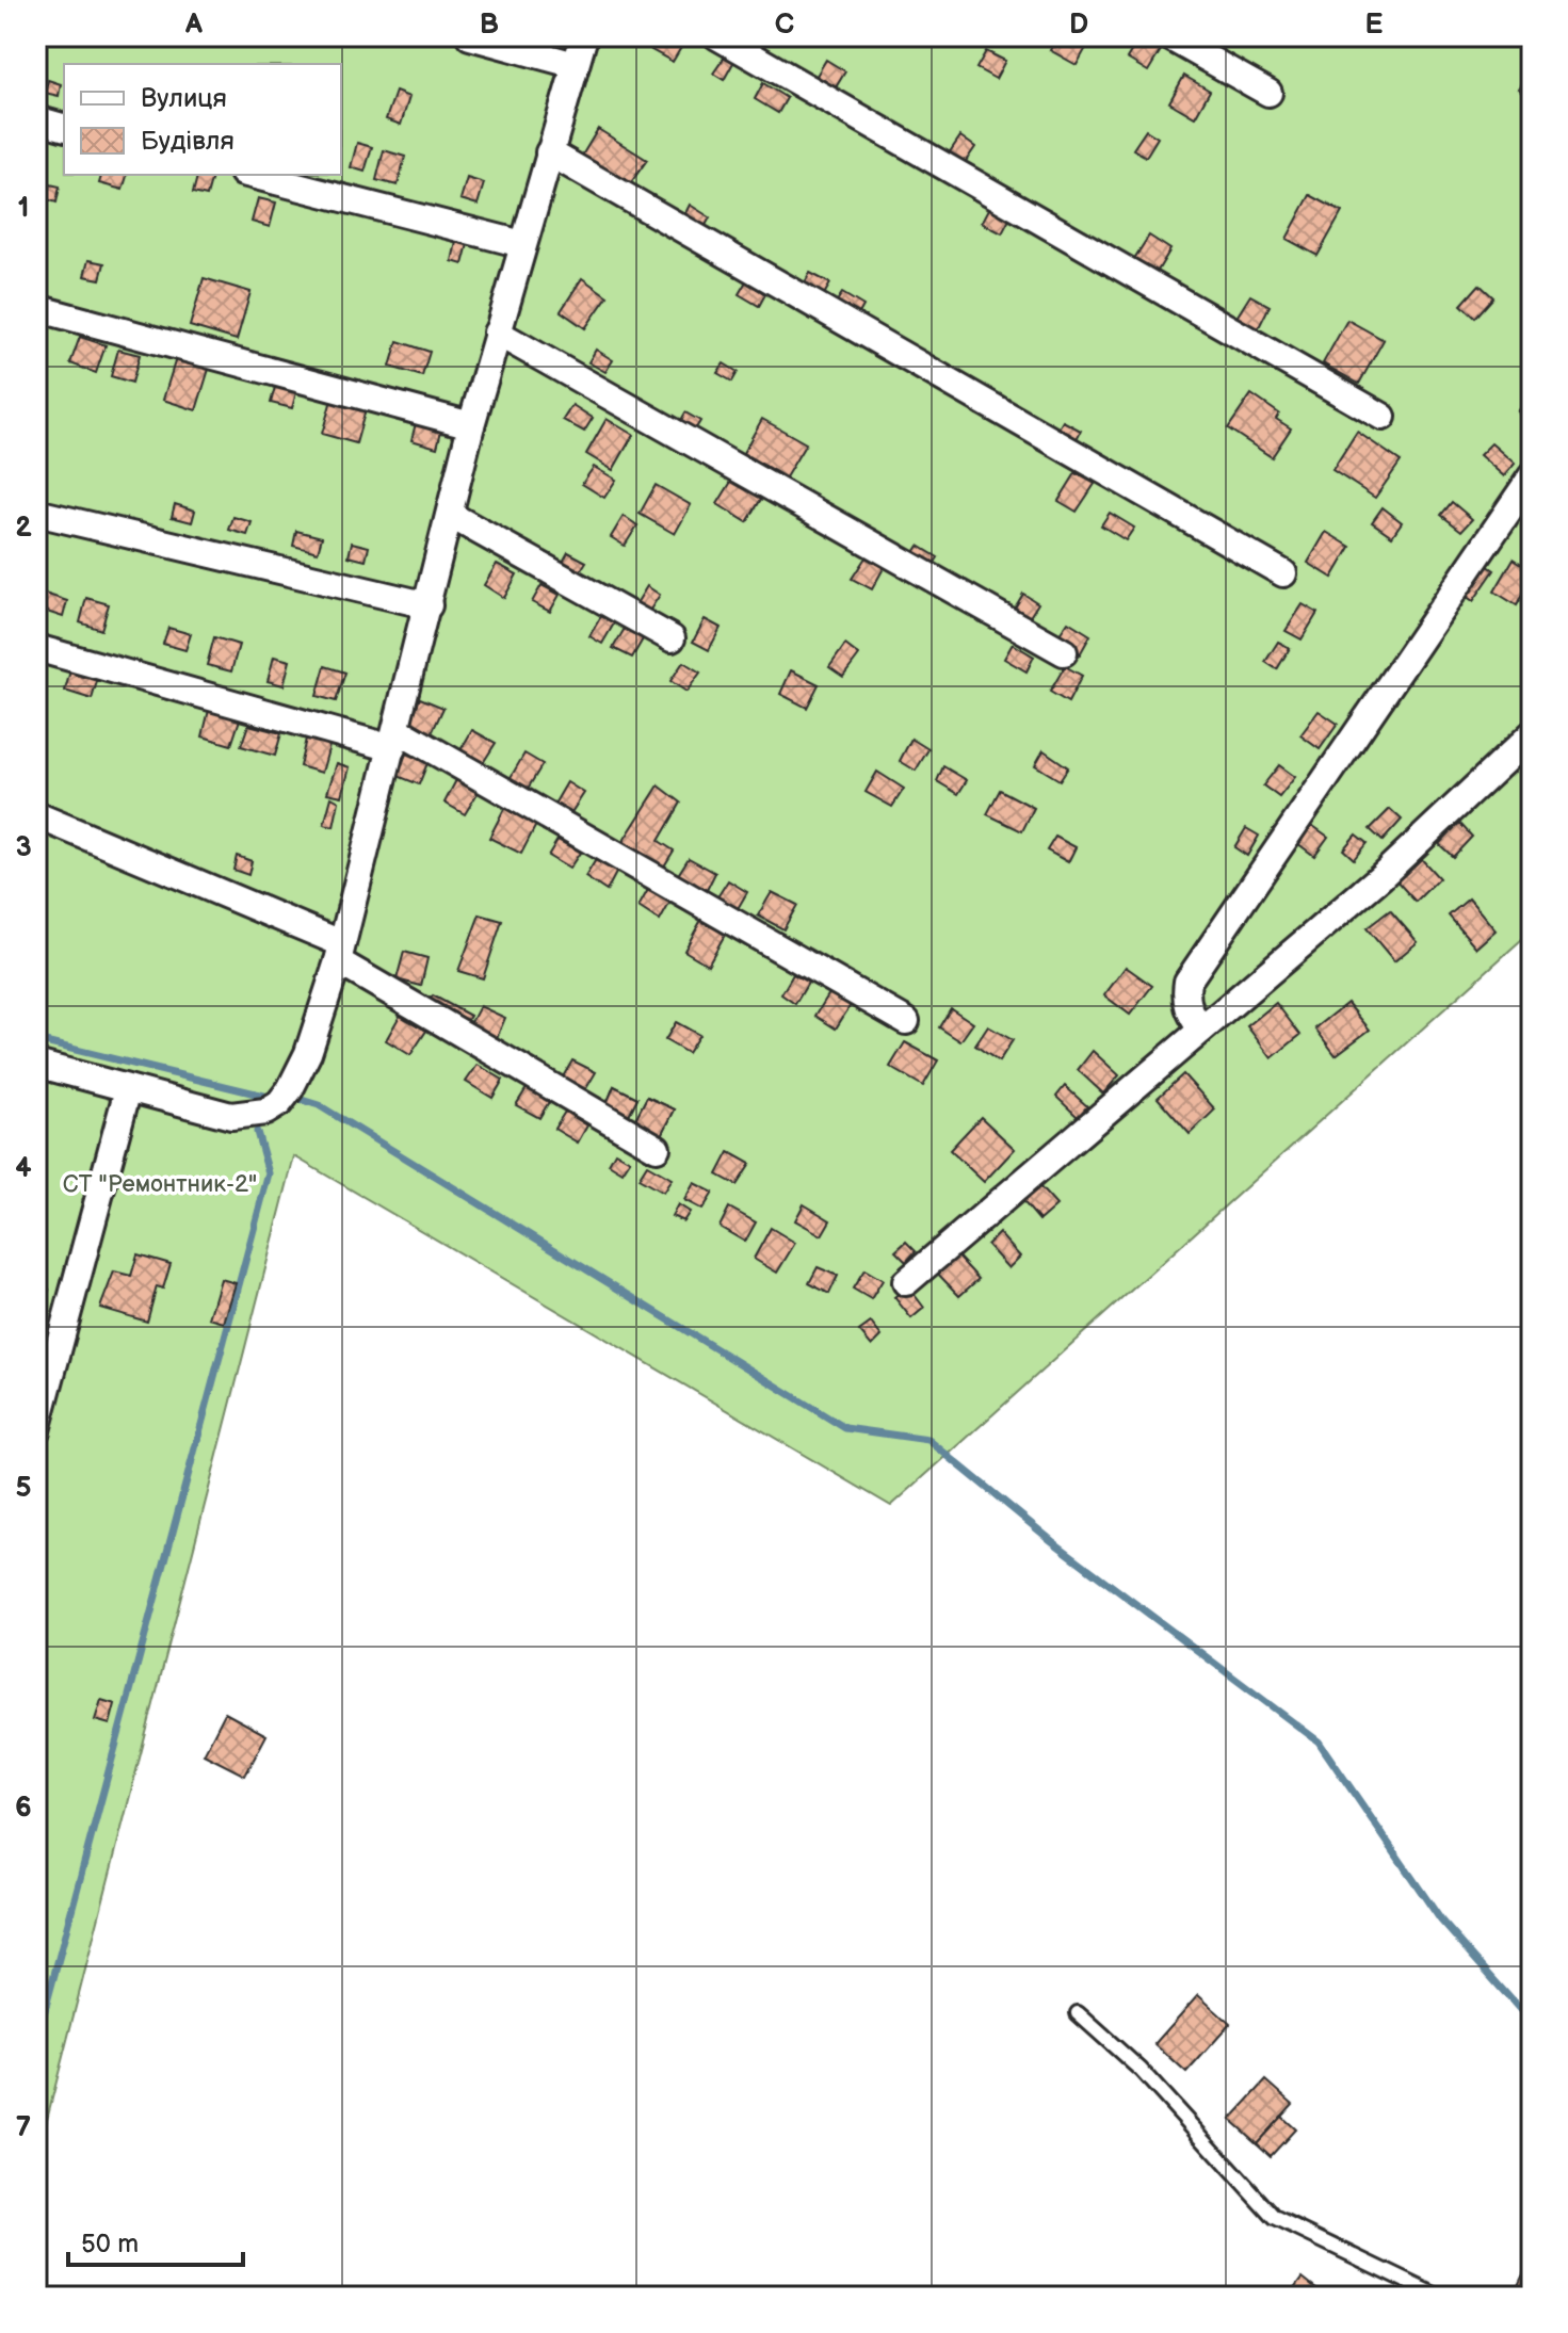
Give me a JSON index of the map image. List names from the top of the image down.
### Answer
{
  "parks": ["СТ \"Ремонтник-2\""],
  "legend": ["Вулиця", "Будівля"],
  "scale_bar": "50 m",
  "grid": {
    "columns": [
      "A",
      "B",
      "C",
      "D",
      "E"
    ],
    "rows": [
      "1",
      "2",
      "3",
      "4",
      "5",
      "6",
      "7"
    ]
  }
}
